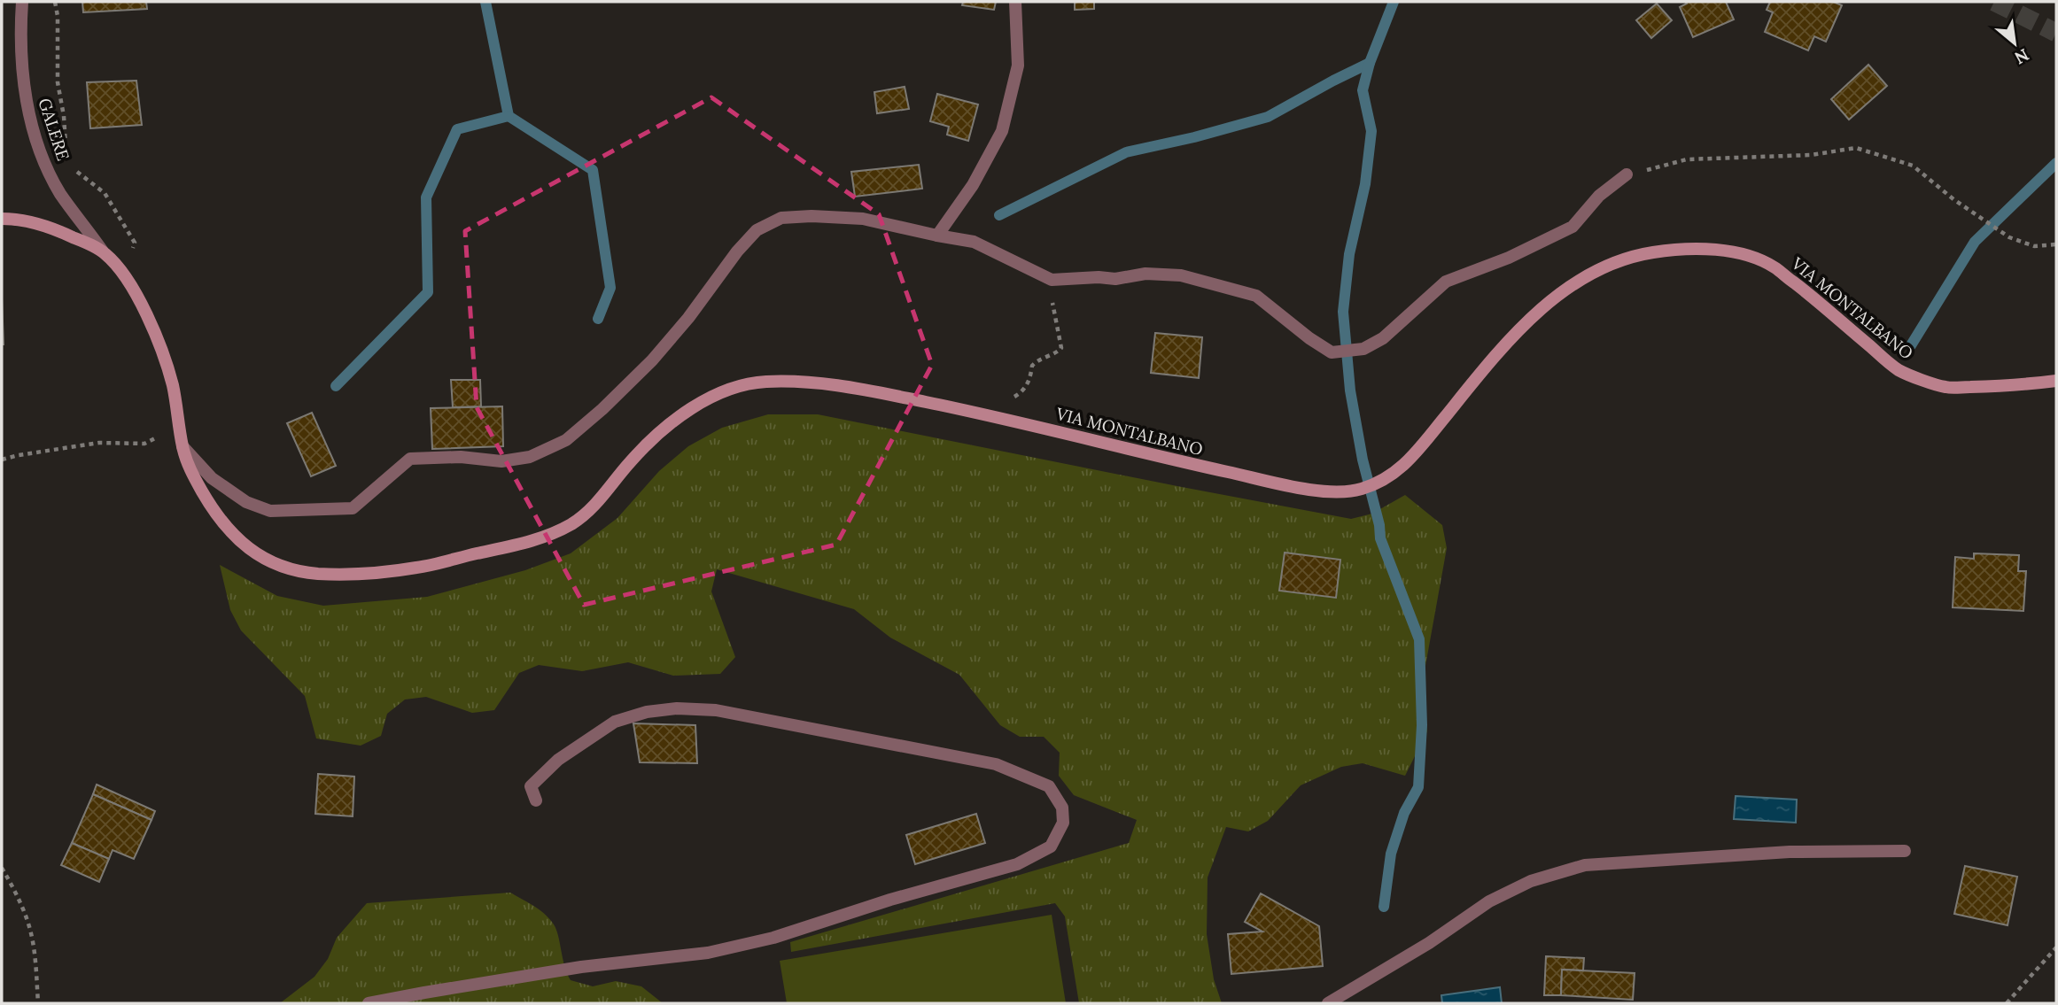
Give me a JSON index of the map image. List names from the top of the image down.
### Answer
{
  "streets": {
    "street": ["GALERE", "VIA MONTALBANO"]
  },
  "north": "bottom right"
}
